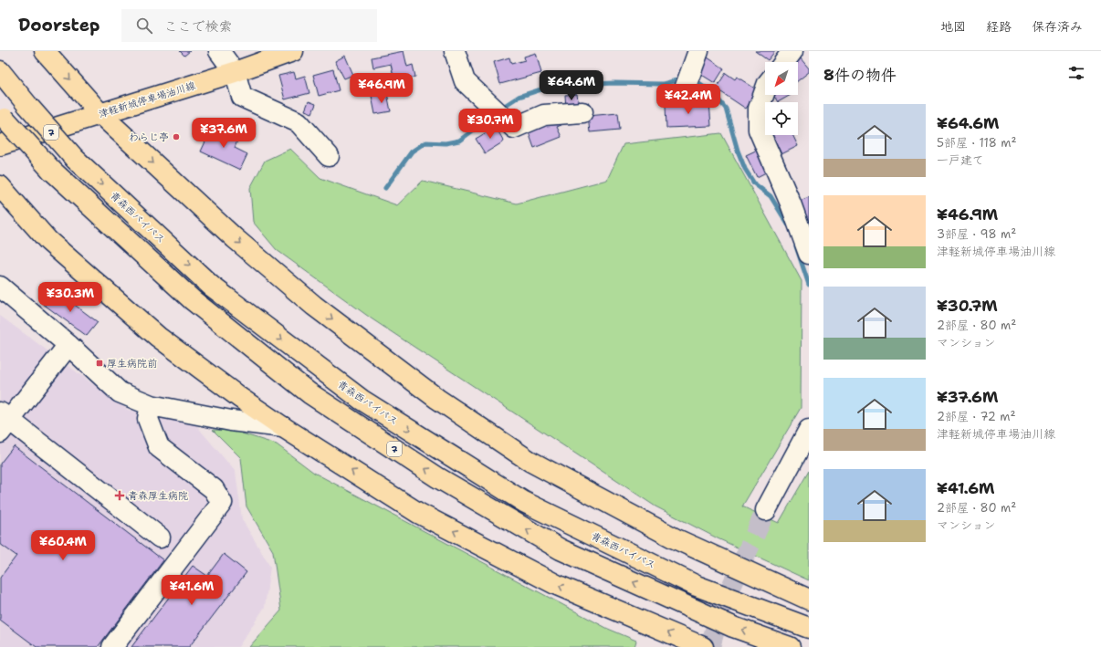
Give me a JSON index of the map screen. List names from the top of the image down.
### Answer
{
  "streets": {
    "main road": ["津軽新城停車場油川線", "7", "青森西バイパス"]
  },
  "places": {
    "other": ["わらじ亭"],
    "transit": ["厚生病院前"],
    "health": ["青森厚生病院"]
  },
  "north": "bottom left",
  "page": {
    "header": "Doorstep",
    "search": "ここで検索",
    "nav": ["地図", "経路", "保存済み"],
    "heading": "8件の物件",
    "price": [
      "¥64.6M",
      "¥46.9M",
      "¥42.4M",
      "¥30.7M",
      "¥37.6M",
      "¥30.3M",
      "¥60.4M",
      "¥41.6M"
    ],
    "list": [
      {
        "name": "¥64.6M",
        "note": "5部屋 · 118 m² · 一戸建て"
      },
      {
        "name": "¥46.9M",
        "note": "3部屋 · 98 m² · 津軽新城停車場油川線"
      },
      {
        "name": "¥30.7M",
        "note": "2部屋 · 80 m² · マンション"
      },
      {
        "name": "¥37.6M",
        "note": "2部屋 · 72 m² · 津軽新城停車場油川線"
      },
      {
        "name": "¥41.6M",
        "note": "2部屋 · 80 m² · マンション"
      }
    ]
  }
}
